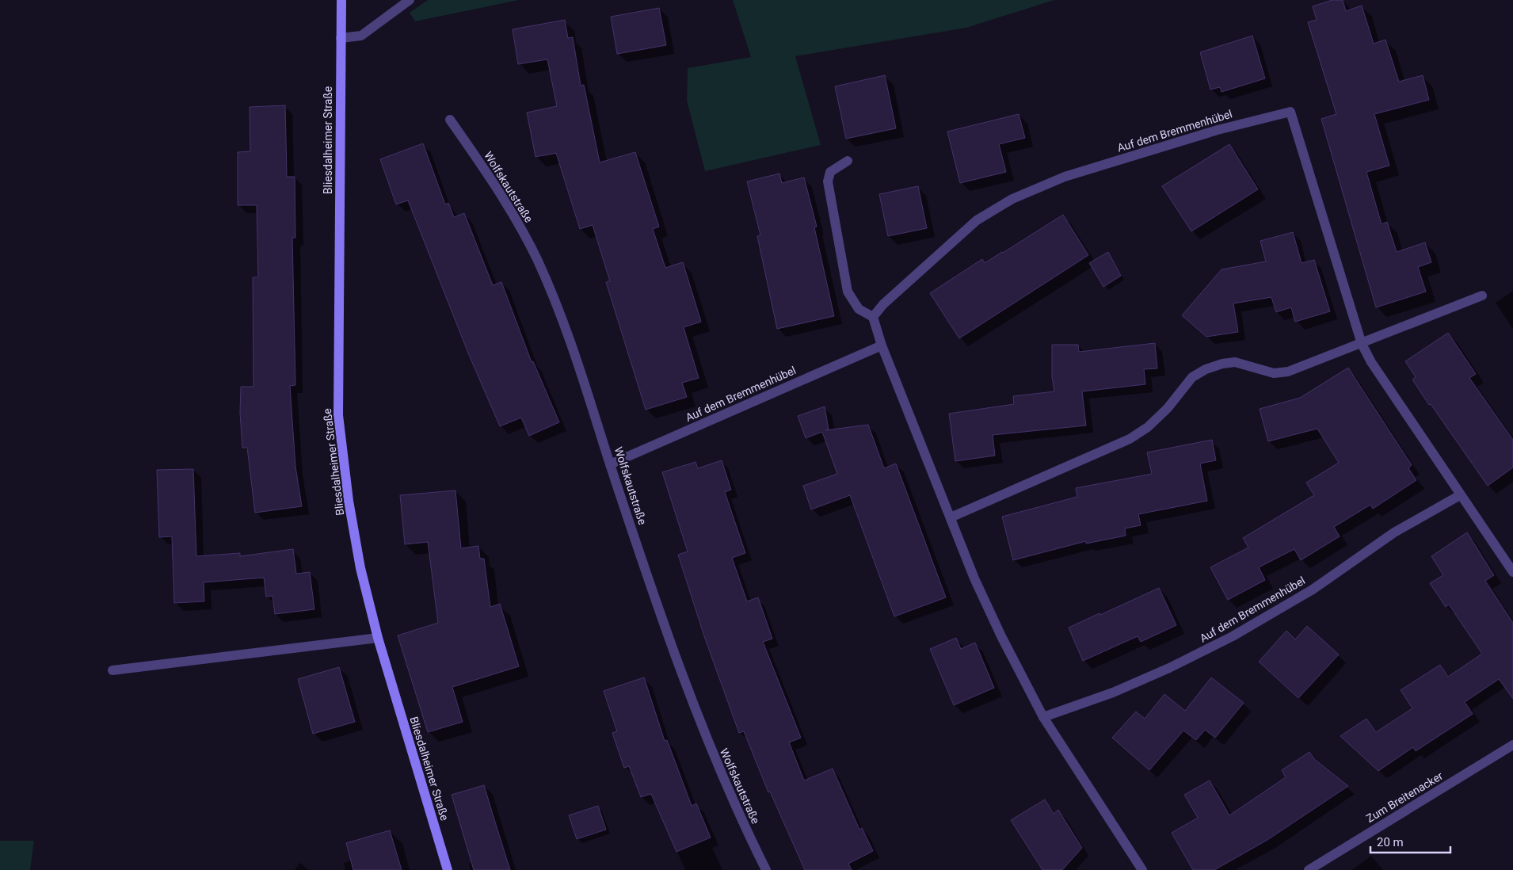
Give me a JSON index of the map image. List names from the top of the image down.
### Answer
{
  "streets": {
    "main road": ["Bliesdalheimer Straße"],
    "street": ["Auf dem Bremmenhübel", "Wolfskautstraße", "Zum Breitenacker"]
  },
  "crossings": [
    ["Auf dem Bremmenhübel", "Wolfskautstraße"]
  ],
  "scale_bar": "20 m"
}
